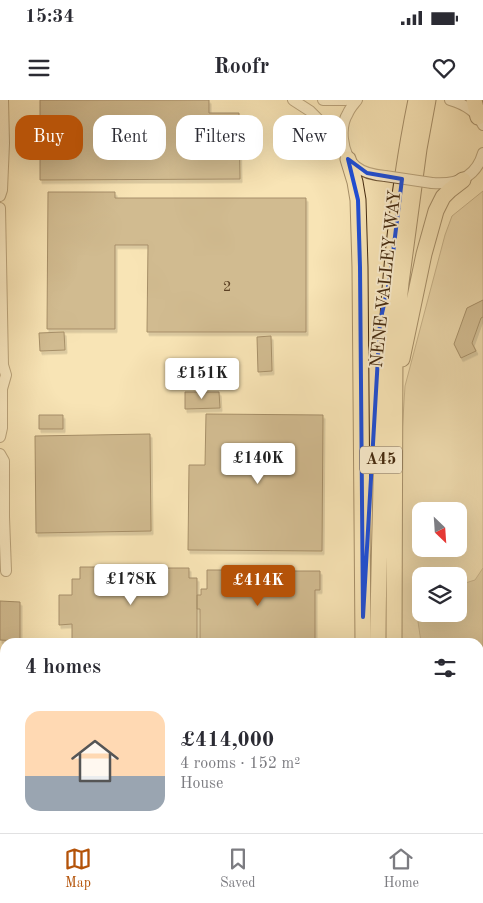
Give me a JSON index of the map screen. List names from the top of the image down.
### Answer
{
  "streets": {
    "highway": ["NENE VALLEY WAY", "A45"]
  },
  "house_numbers": ["2"],
  "north": "bottom right",
  "page": {
    "status": "15:34",
    "header": "Roofr",
    "chip": [
      "Buy",
      "Rent",
      "Filters",
      "New"
    ],
    "price": [
      "£151K",
      "£140K",
      "£178K",
      "£414K"
    ],
    "heading": "4 homes",
    "list": [
      {
        "name": "£414,000",
        "note": "4 rooms · 152 m² · House"
      }
    ],
    "tabs": ["Map", "Saved", "Home"]
  }
}
